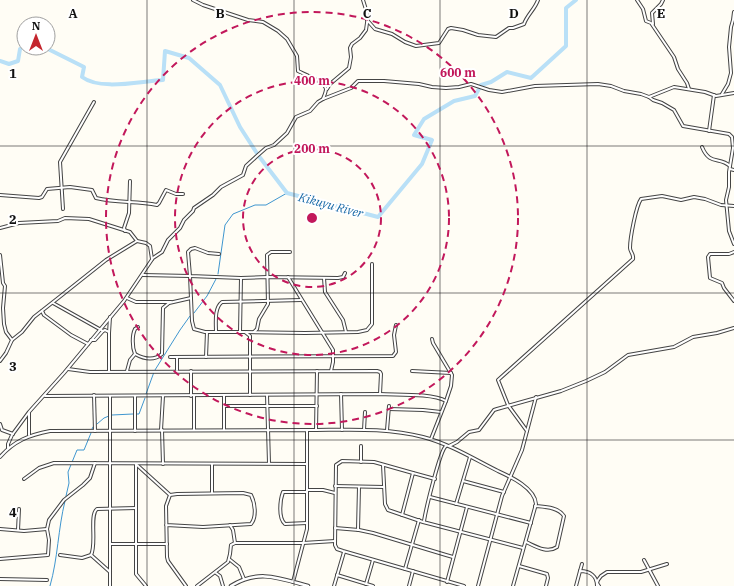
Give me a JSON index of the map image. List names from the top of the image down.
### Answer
{
  "water": ["Kikuyu River"],
  "north": "top",
  "grid": {
    "columns": [
      "A",
      "B",
      "C",
      "D",
      "E"
    ],
    "rows": [
      "1",
      "2",
      "3",
      "4"
    ]
  },
  "rings": ["600 m", "400 m", "200 m"]
}
